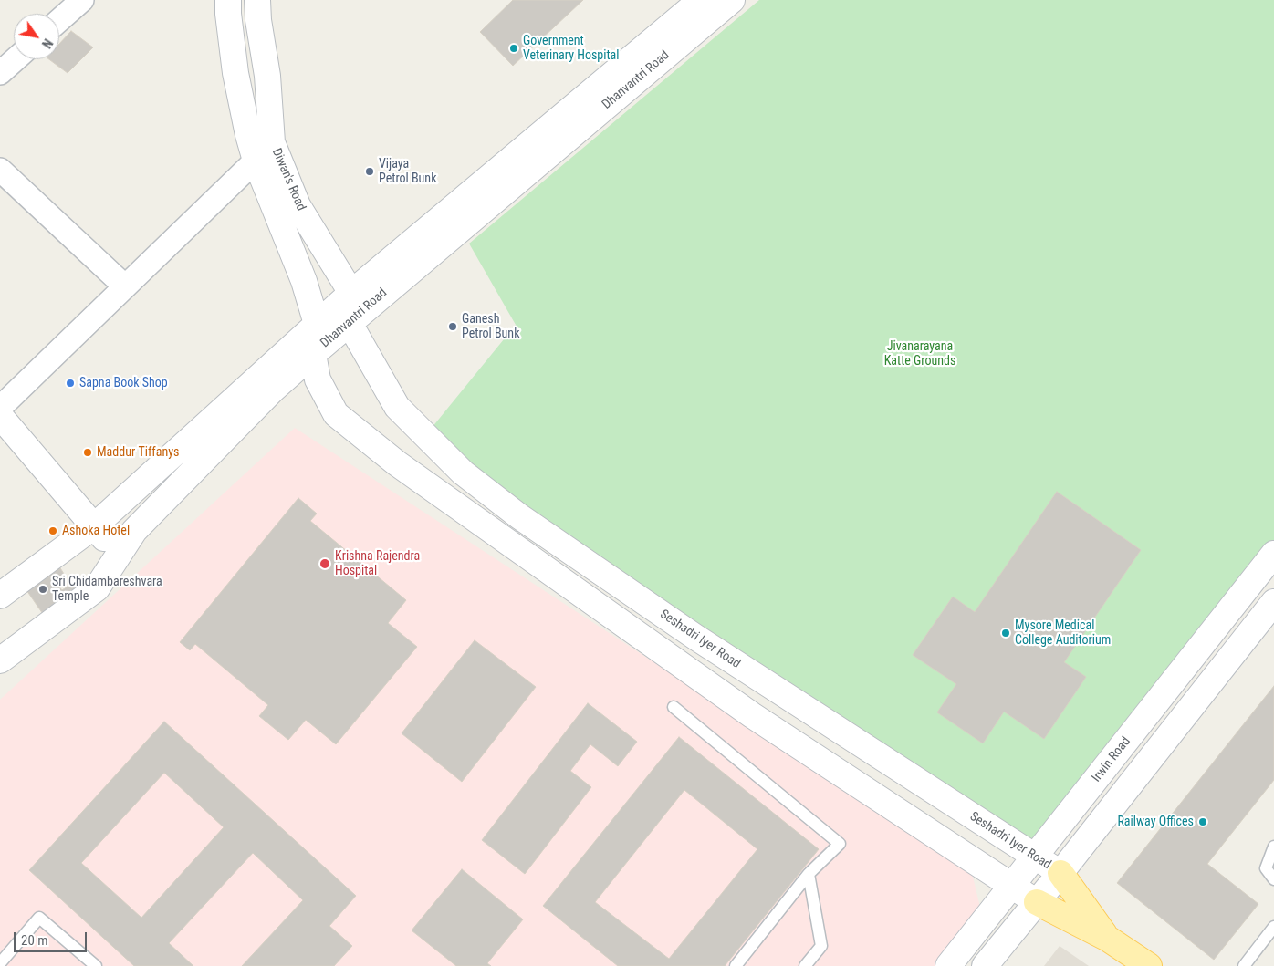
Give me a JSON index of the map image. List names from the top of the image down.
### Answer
{
  "streets": {
    "main road": ["Seshadri Iyer Road"],
    "street": ["Dhanvantri Road", "Diwan's Road", "Irwin Road"]
  },
  "crossings": [
    ["Dhanvantri Road", "Diwan's Road"],
    ["Dhanvantri Road", "Seshadri Iyer Road"],
    ["Seshadri Iyer Road", "Irwin Road"]
  ],
  "parks": ["Jivanarayana Katte Grounds"],
  "places": [
    "Government Veterinary Hospital",
    "Vijaya Petrol Bunk",
    "Ganesh Petrol Bunk",
    "Sapna Book Shop",
    "Maddur Tiffanys",
    "Ashoka Hotel",
    "Krishna Rajendra Hospital",
    "Sri Chidambareshvara Temple",
    "Mysore Medical College Auditorium",
    "Railway Offices"
  ],
  "scale_bar": "20 m",
  "north": "bottom right"
}
